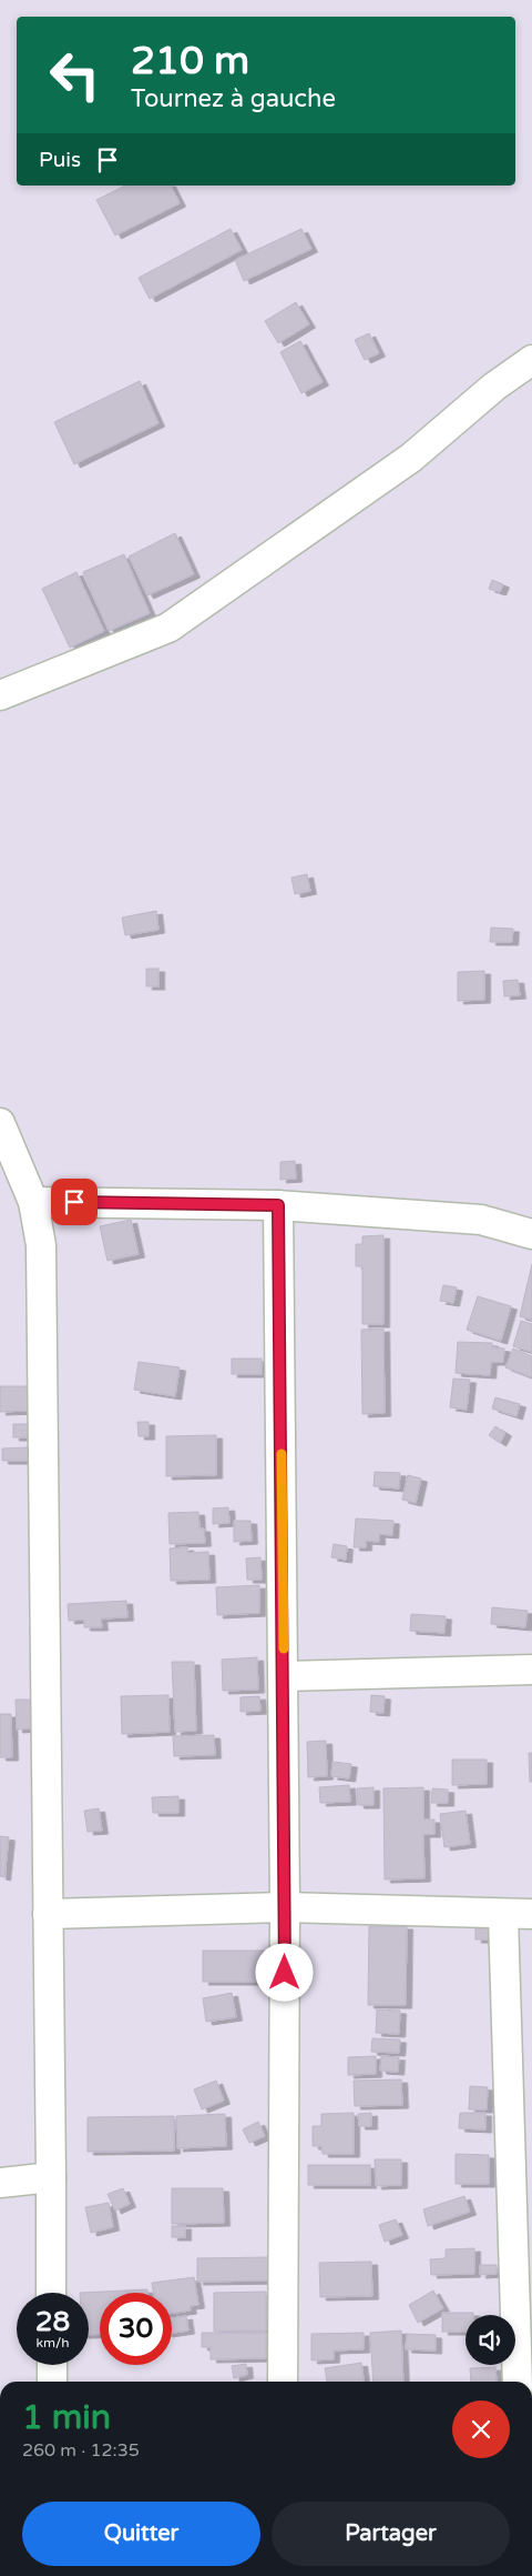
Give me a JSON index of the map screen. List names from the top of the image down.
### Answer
{
  "page": {
    "turn": ["210 m", "Tournez à gauche"],
    "then": "Puis",
    "speed": "28 km/h",
    "limit": "30",
    "heading": ["1 min", "260 m · 12:35"],
    "buttons": ["Quitter", "Partager"]
  }
}
